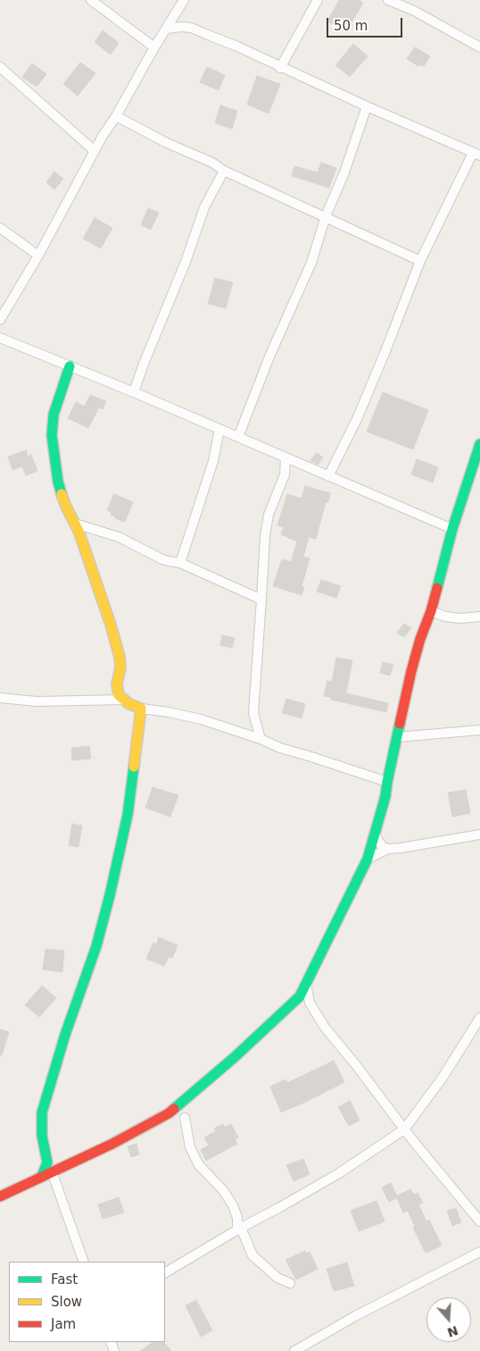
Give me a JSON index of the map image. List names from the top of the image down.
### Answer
{
  "legend": ["Fast", "Slow", "Jam"],
  "scale_bar": "50 m",
  "north": "bottom"
}
